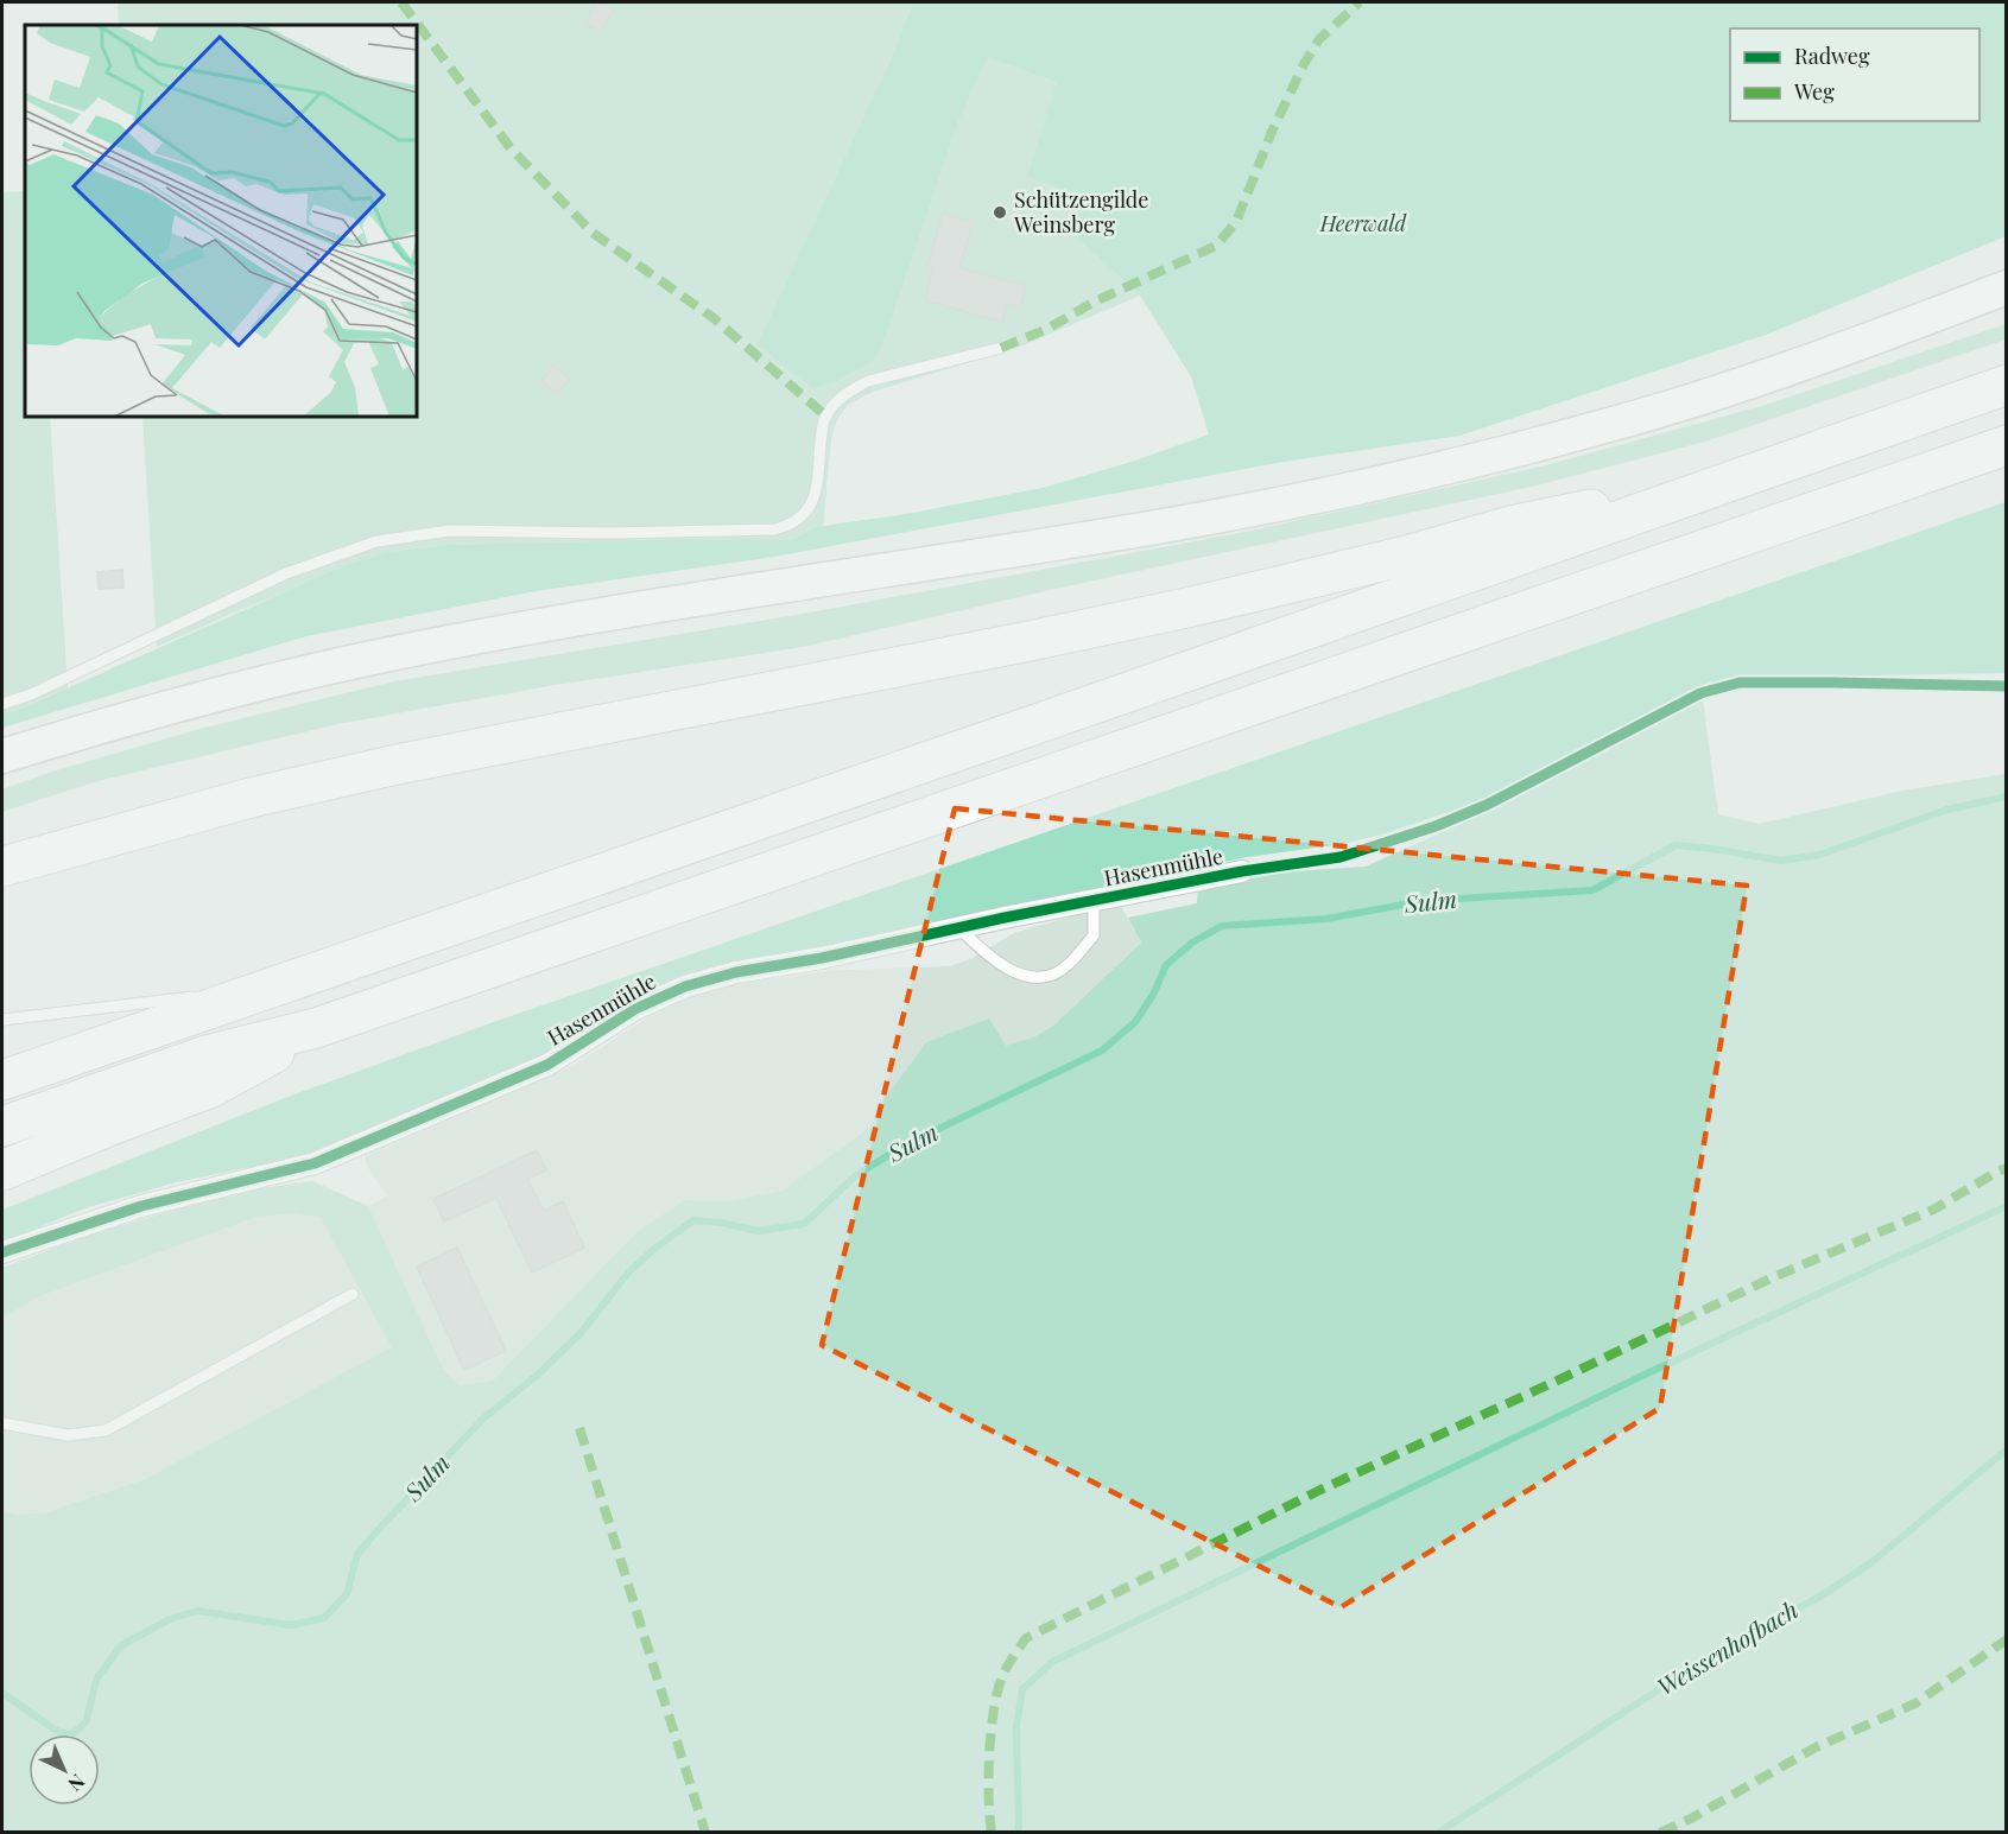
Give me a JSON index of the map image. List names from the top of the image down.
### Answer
{
  "streets": {
    "street": ["Hasenmühle"]
  },
  "water": ["Sulm", "Weissenhofbach"],
  "parks": ["Heerwald"],
  "places": ["Schützengilde Weinsberg"],
  "legend": ["Radweg", "Weg"],
  "north": "bottom right"
}
